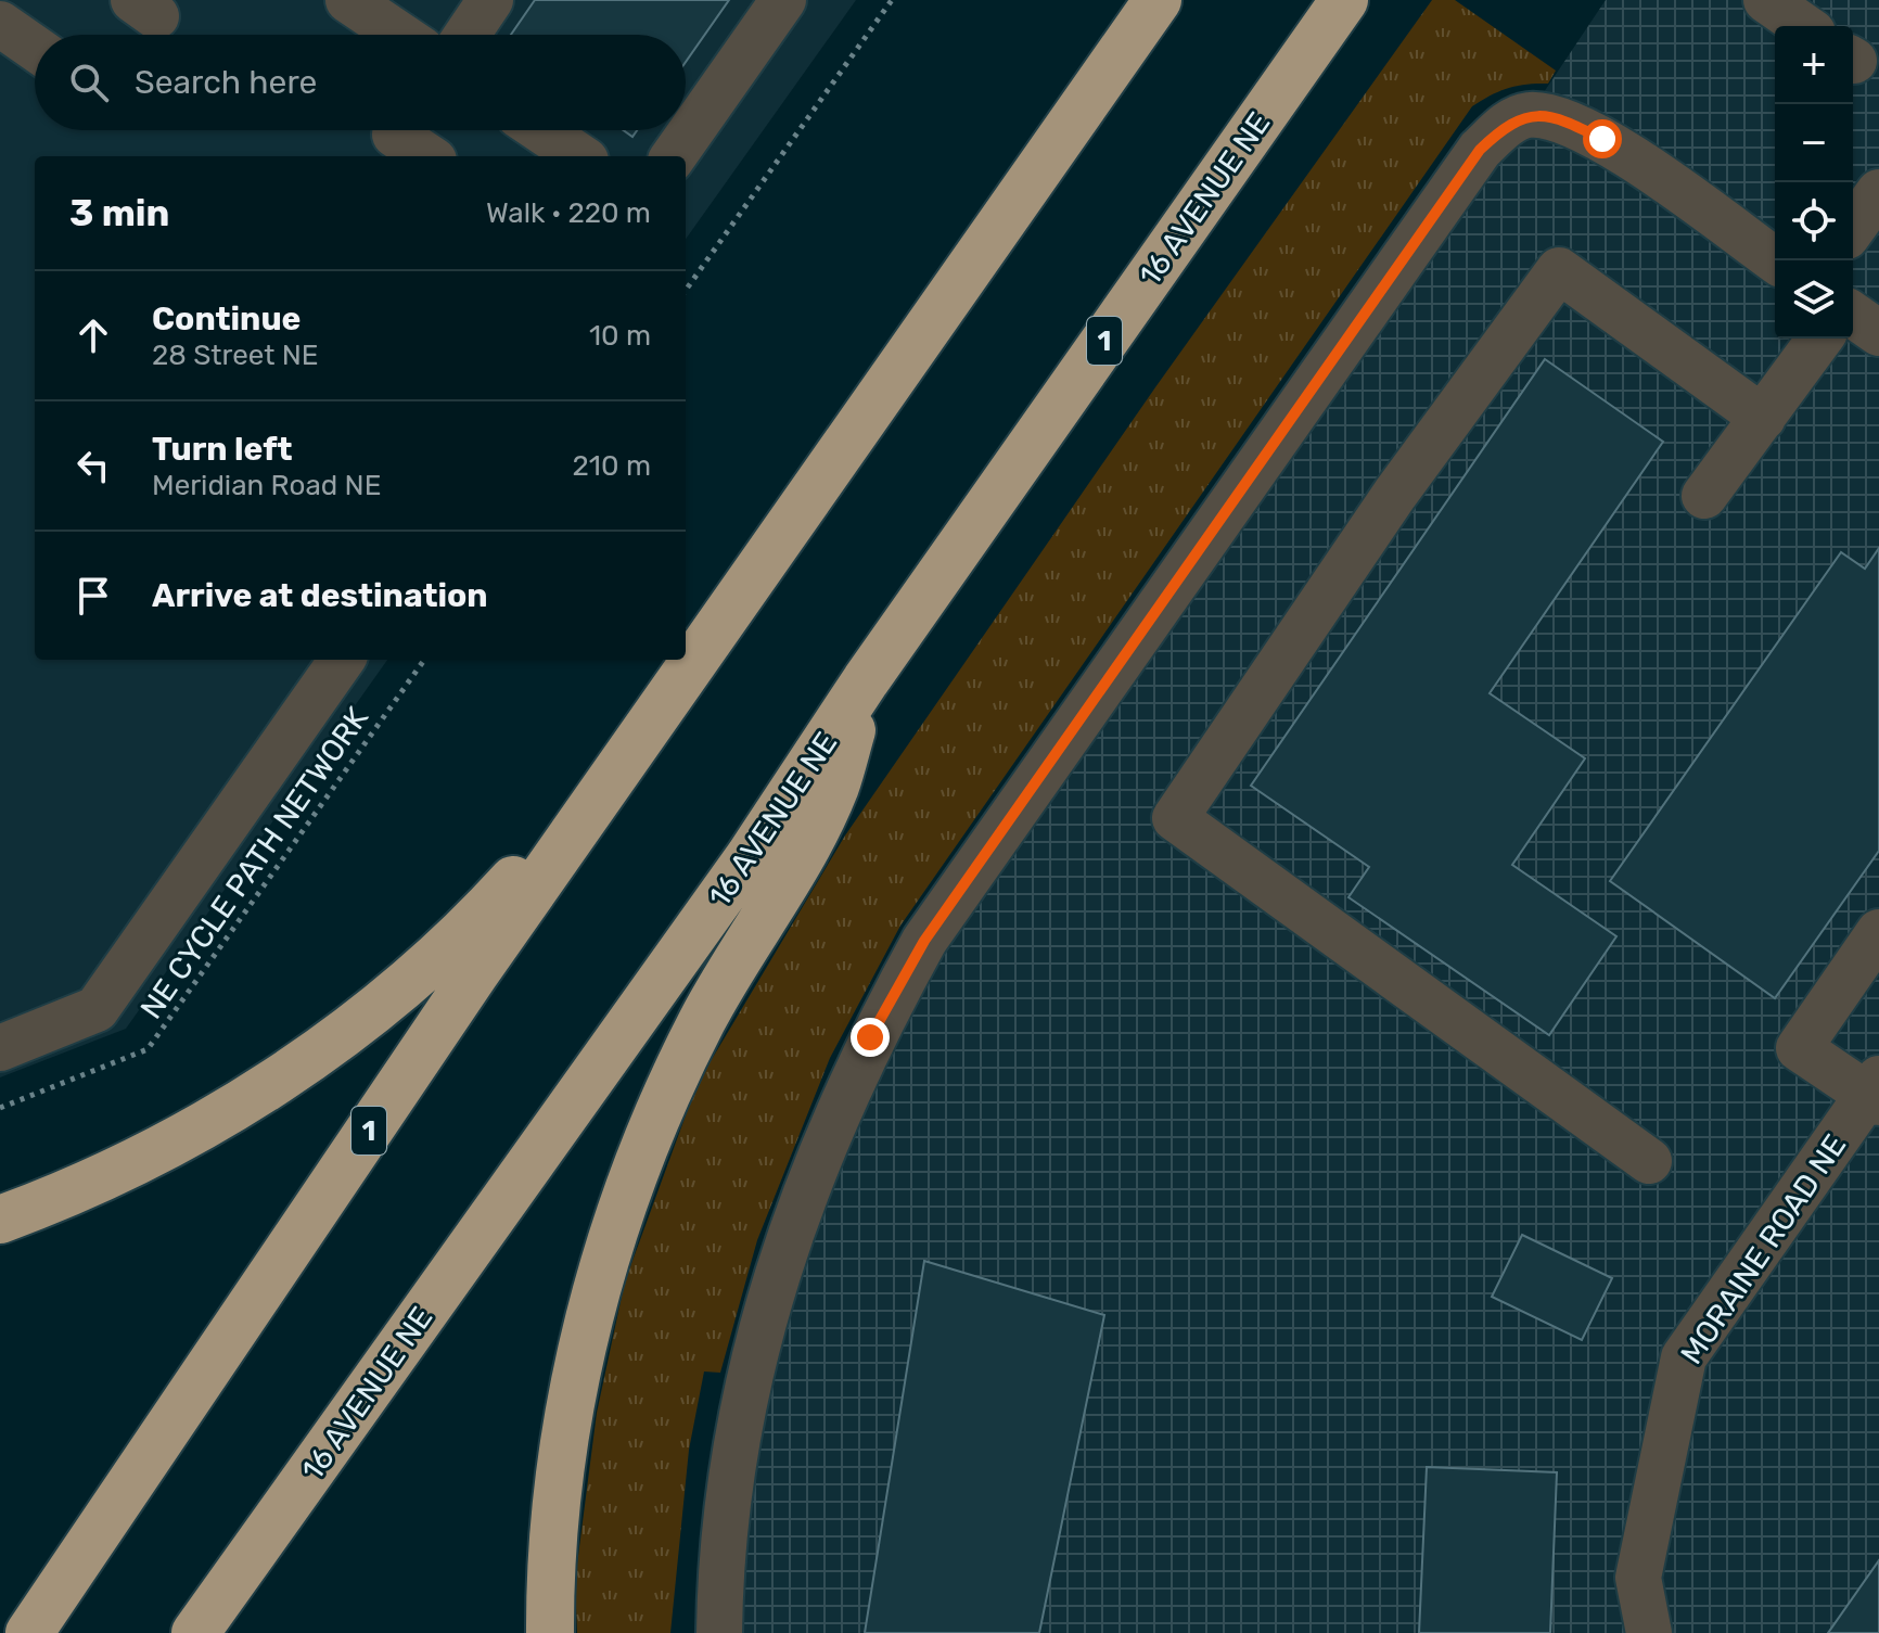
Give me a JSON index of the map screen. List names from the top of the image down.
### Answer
{
  "streets": {
    "highway": ["16 AVENUE NE", "1"],
    "street": ["MORAINE ROAD NE"],
    "path": ["NE CYCLE PATH NETWORK"]
  },
  "page": {
    "map_buttons": ["+", "−"],
    "search": "Search here",
    "heading": ["3 min", "Walk · 220 m"],
    "list": [
      ["Continue", "28 Street NE", "10 m"],
      ["Turn left", "Meridian Road NE", "210 m"],
      "Arrive at destination"
    ]
  }
}
